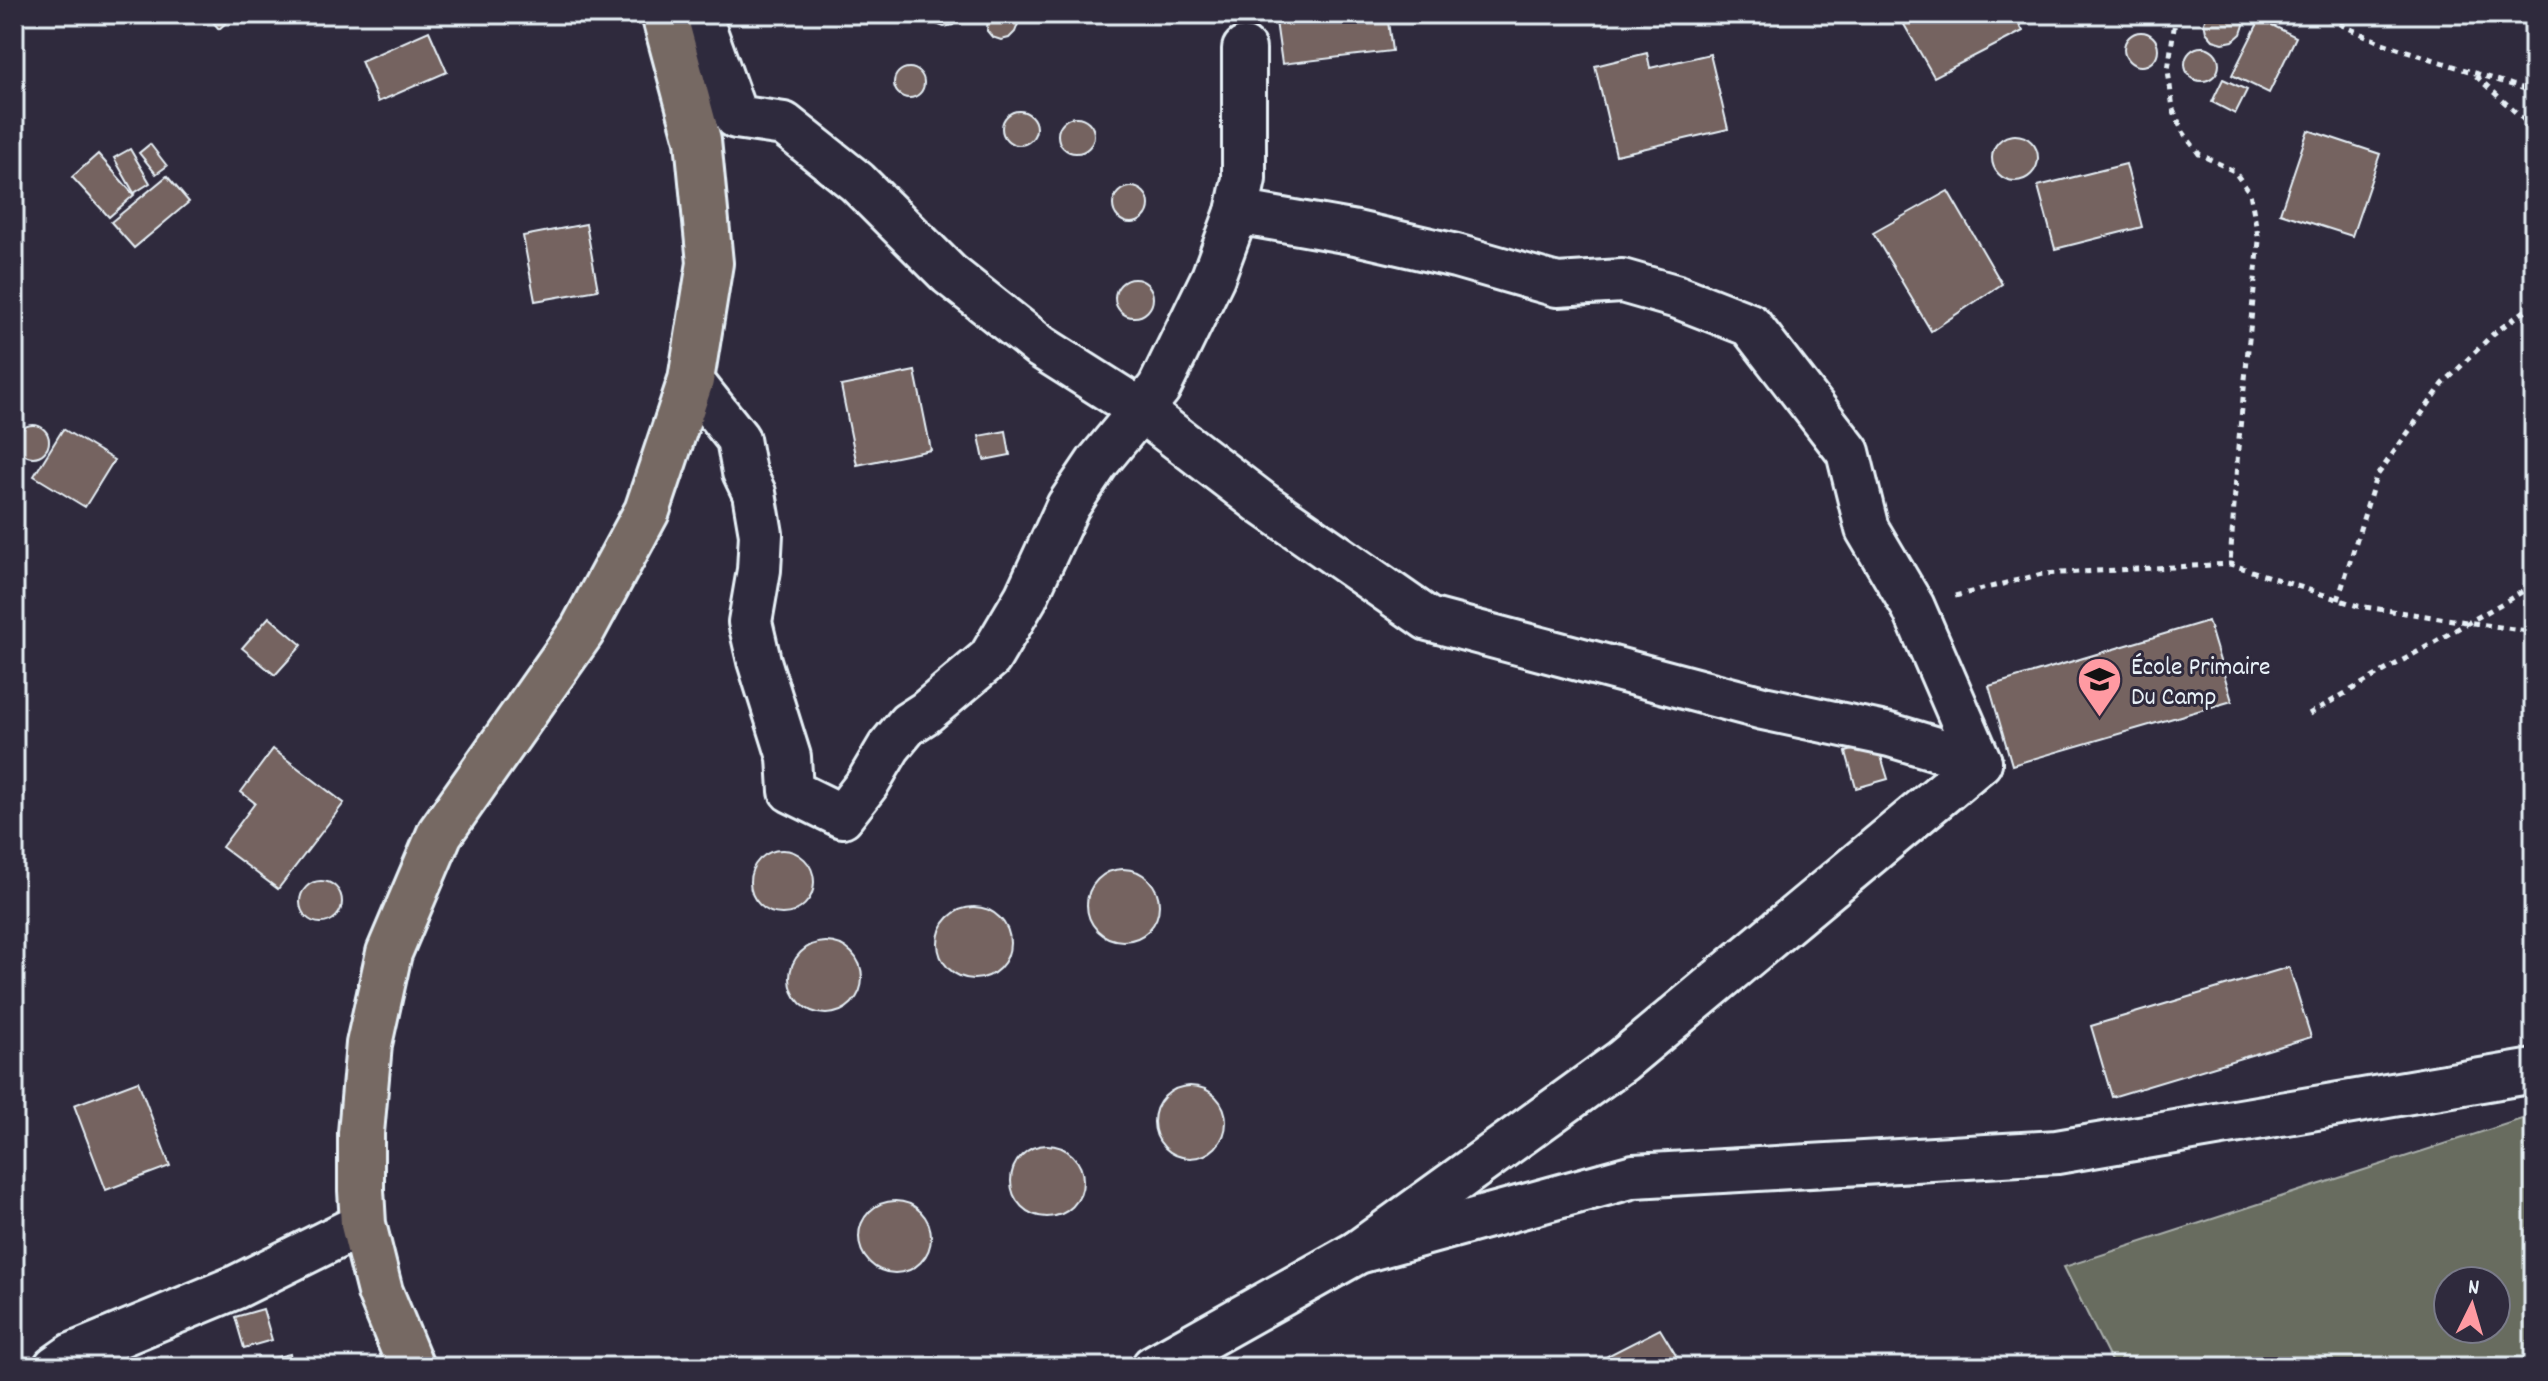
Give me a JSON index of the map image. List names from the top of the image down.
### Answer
{
  "places": {
    "school or university": ["École Primaire Du Camp"]
  },
  "north": "top"
}
